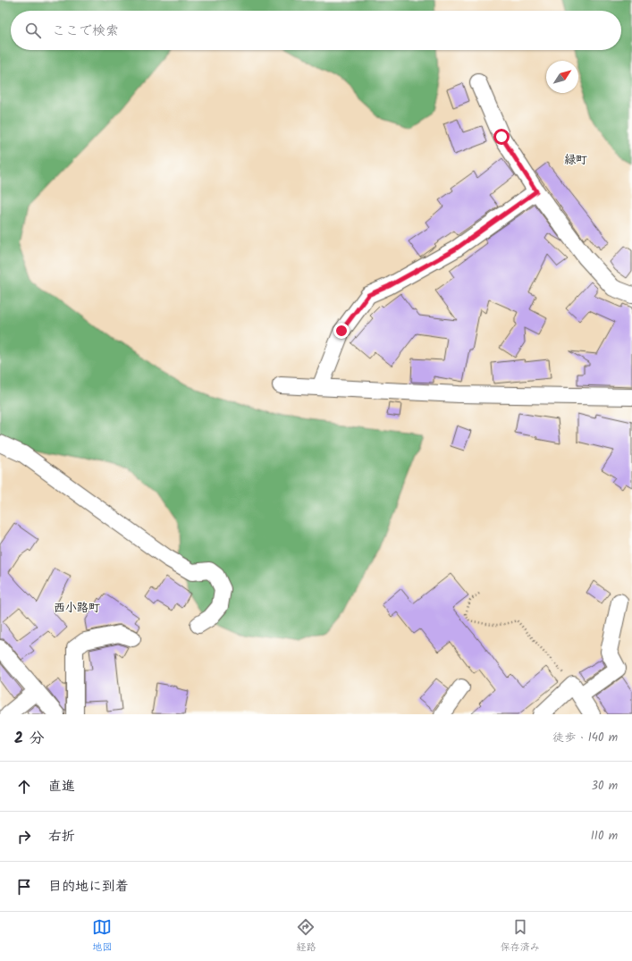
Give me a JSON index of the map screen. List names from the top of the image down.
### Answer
{
  "districts": ["緑町", "西小路町"],
  "north": "top right",
  "page": {
    "search": "ここで検索",
    "heading": ["2 分", "徒歩 · 140 m"],
    "list": [
      ["直進", "30 m"],
      ["右折", "110 m"],
      "目的地に到着"
    ],
    "nav": ["地図", "経路", "保存済み"]
  }
}
